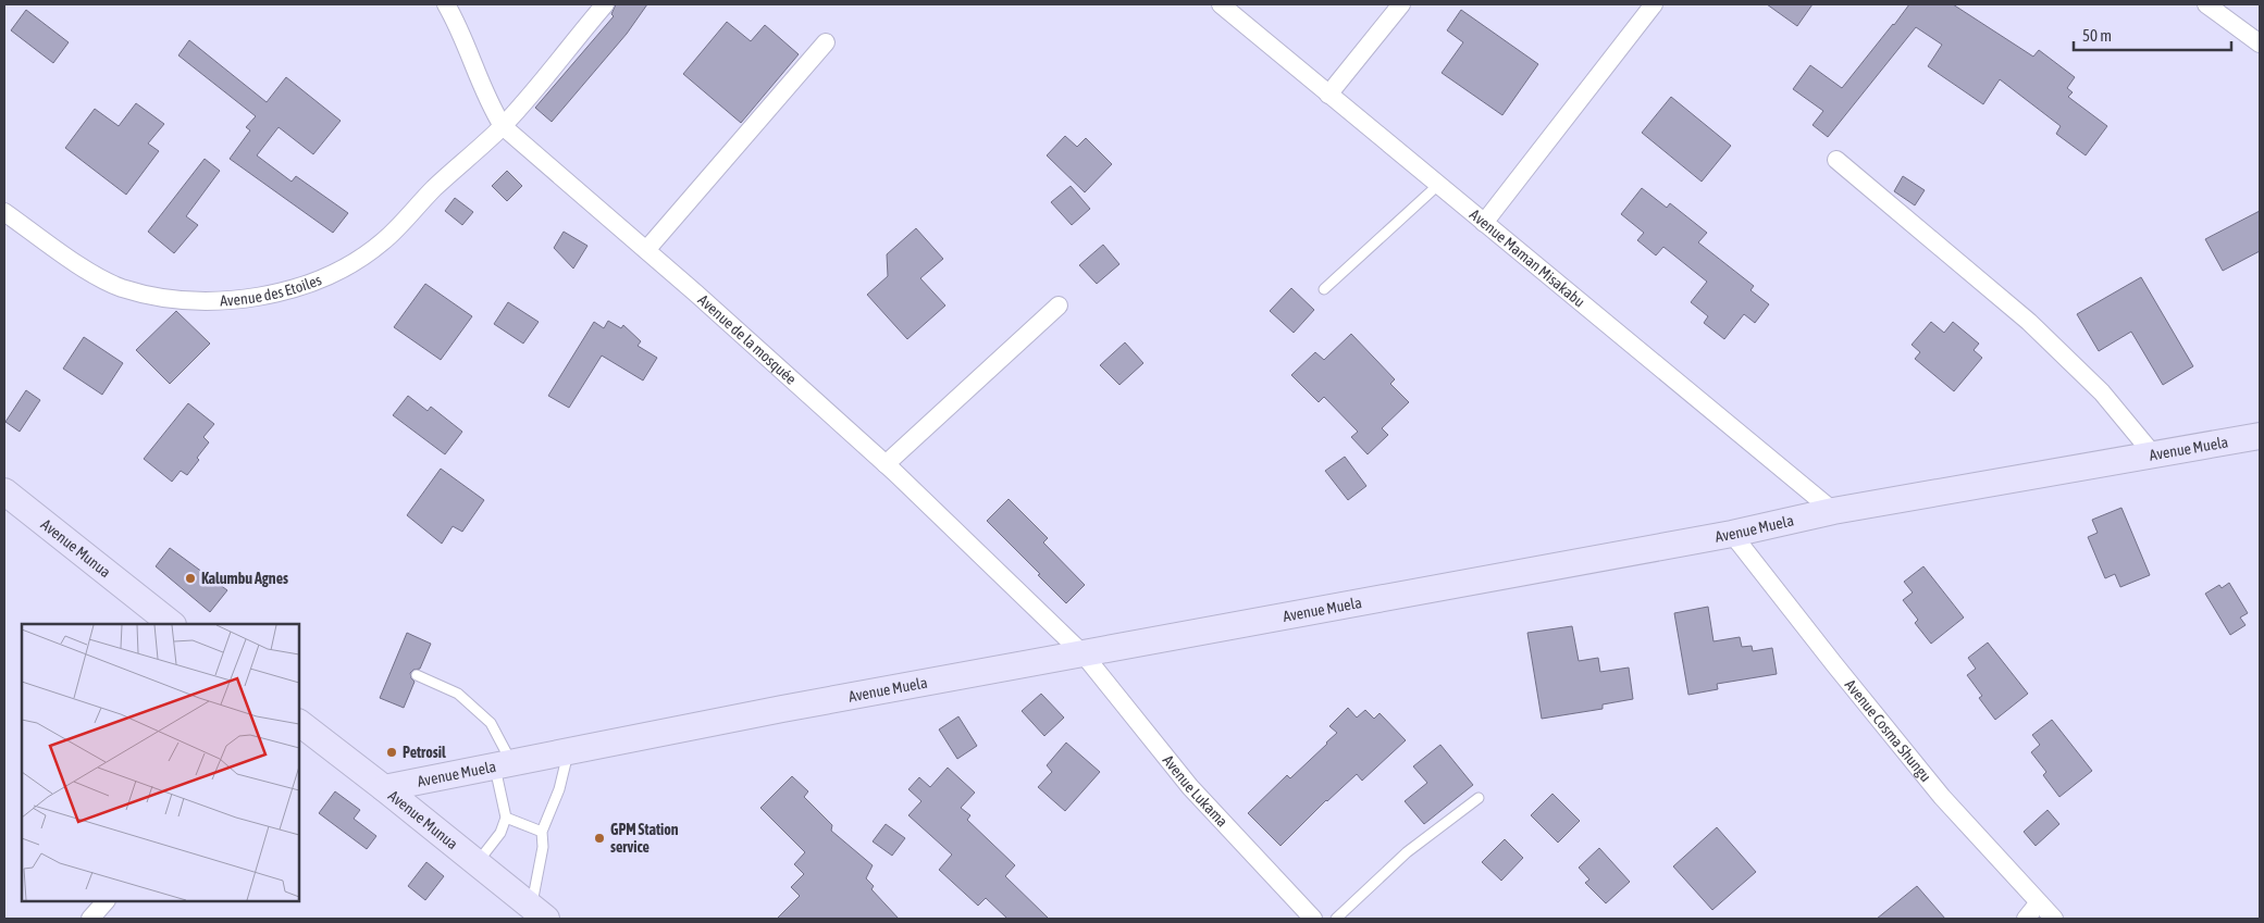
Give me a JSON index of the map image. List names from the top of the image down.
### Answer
{
  "streets": {
    "street": [
      "Avenue Maman Misakabu",
      "Avenue des Etoiles",
      "Avenue de la mosquée",
      "Avenue Muela",
      "Avenue Munua",
      "Avenue Cosma Shungu",
      "Avenue Lukama"
    ]
  },
  "crossings": [
    ["Avenue Maman Misakabu", "Avenue Muela"],
    ["Avenue des Etoiles", "Avenue de la mosquée"],
    ["Avenue de la mosquée", "Avenue Muela"],
    ["Avenue de la mosquée", "Avenue Lukama"],
    ["Avenue Muela", "Avenue Munua"],
    ["Avenue Muela", "Avenue Cosma Shungu"],
    ["Avenue Muela", "Avenue Lukama"]
  ],
  "places": ["Kalumbu Agnes", "Petrosil", "GPM Station service"],
  "scale_bar": "50 m"
}
